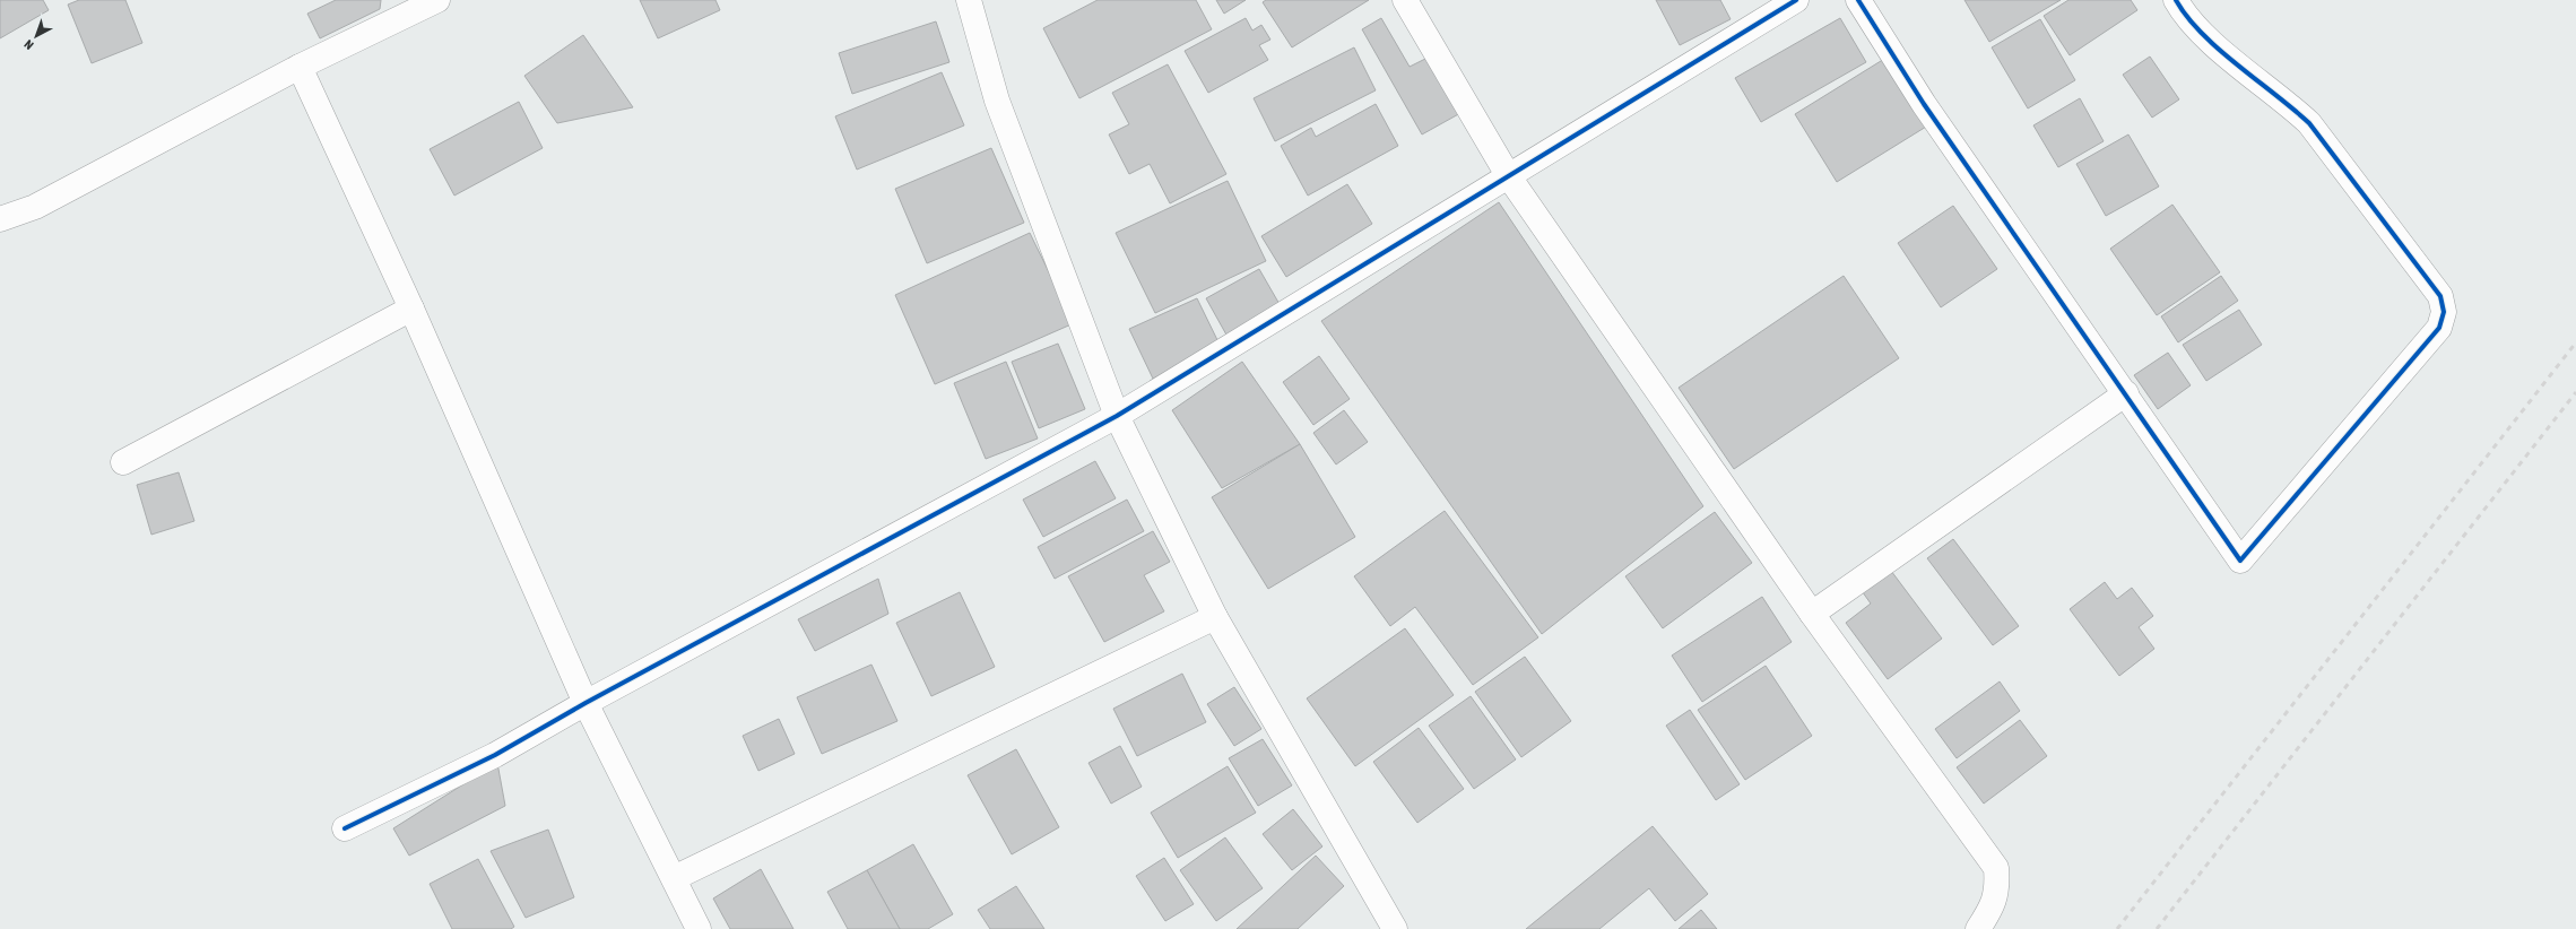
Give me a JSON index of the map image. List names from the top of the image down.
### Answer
{
  "north": "bottom left"
}
